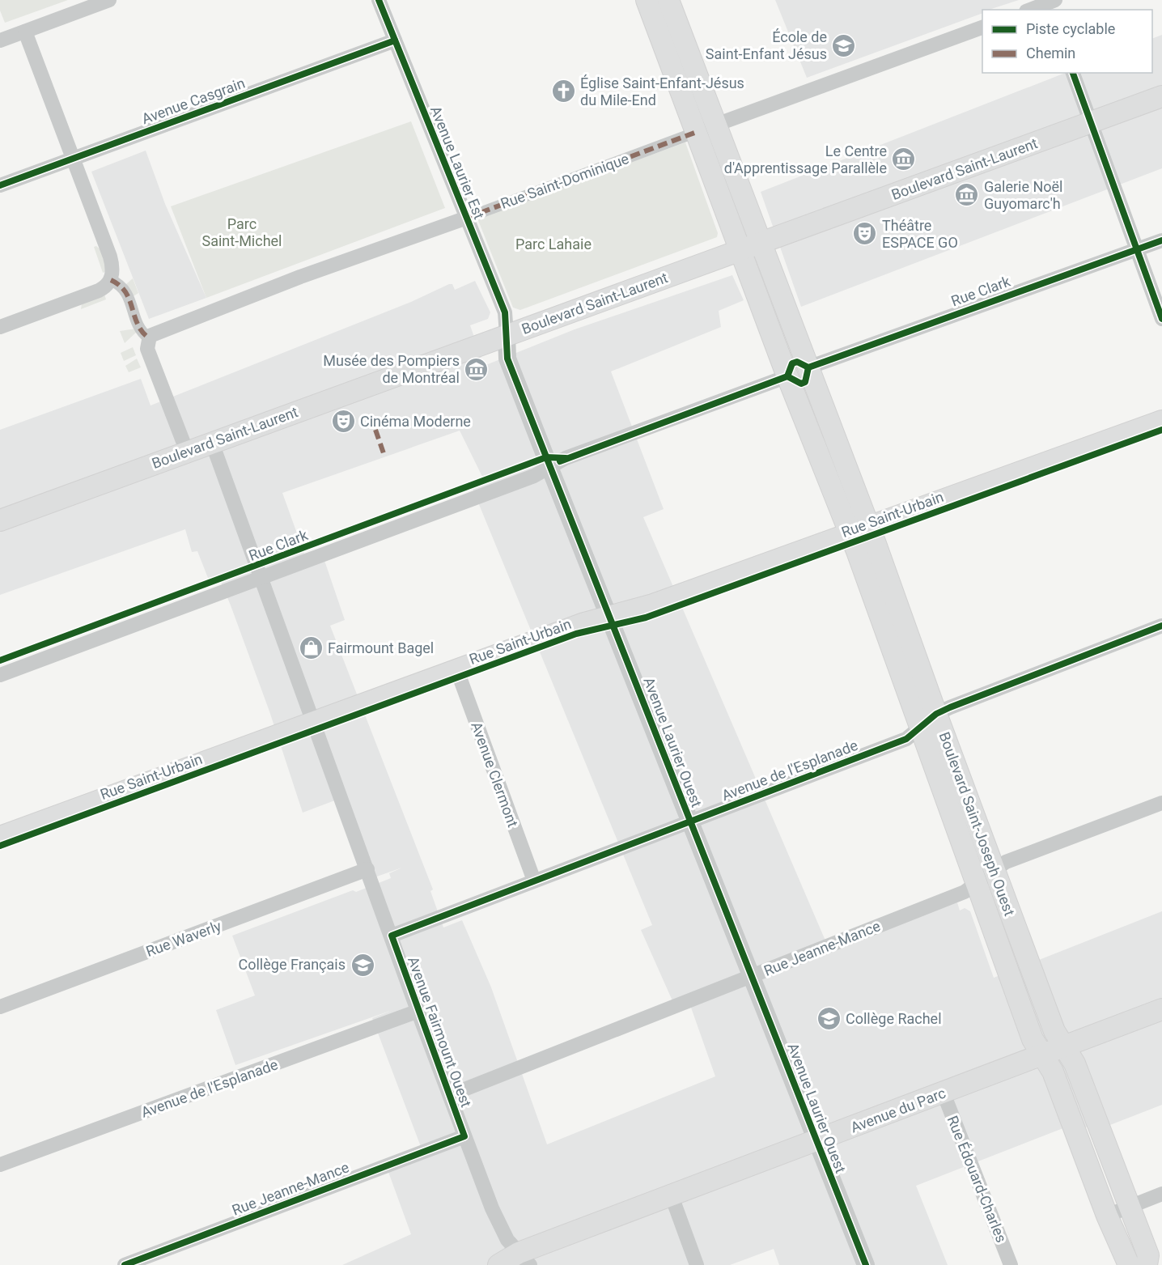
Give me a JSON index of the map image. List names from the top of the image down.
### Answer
{
  "streets": {
    "main road": [
      "Boulevard Saint-Laurent",
      "Rue Saint-Urbain",
      "Boulevard Saint-Joseph Ouest",
      "Avenue du Parc"
    ],
    "street": [
      "Avenue Casgrain",
      "Avenue Laurier Est",
      "Rue Saint-Dominique",
      "Rue Clark",
      "Avenue Laurier Ouest",
      "Avenue de l'Esplanade",
      "Avenue Clermont",
      "Rue Waverly",
      "Rue Jeanne-Mance",
      "Avenue Fairmount Ouest",
      "Rue Édouard-Charles"
    ]
  },
  "crossings": [
    ["Avenue Casgrain", "Avenue Laurier Est"],
    ["Avenue Laurier Est", "Boulevard Saint-Laurent"],
    ["Avenue Laurier Est", "Rue Saint-Dominique"],
    ["Avenue Laurier Est", "Avenue Laurier Ouest"],
    ["Boulevard Saint-Laurent", "Avenue Laurier Ouest"],
    ["Boulevard Saint-Laurent", "Boulevard Saint-Joseph Ouest"],
    ["Boulevard Saint-Laurent", "Avenue Fairmount Ouest"],
    ["Rue Saint-Dominique", "Boulevard Saint-Joseph Ouest"],
    ["Rue Clark", "Avenue Laurier Ouest"],
    ["Rue Clark", "Boulevard Saint-Joseph Ouest"],
    ["Rue Clark", "Avenue Fairmount Ouest"],
    ["Rue Saint-Urbain", "Avenue Laurier Ouest"],
    ["Rue Saint-Urbain", "Avenue Clermont"],
    ["Rue Saint-Urbain", "Boulevard Saint-Joseph Ouest"],
    ["Rue Saint-Urbain", "Avenue Fairmount Ouest"],
    ["Avenue Laurier Ouest", "Avenue de l'Esplanade"],
    ["Avenue Laurier Ouest", "Rue Jeanne-Mance"],
    ["Avenue Laurier Ouest", "Avenue du Parc"],
    ["Avenue de l'Esplanade", "Avenue Clermont"],
    ["Avenue de l'Esplanade", "Boulevard Saint-Joseph Ouest"],
    ["Avenue de l'Esplanade", "Avenue Fairmount Ouest"],
    ["Boulevard Saint-Joseph Ouest", "Rue Jeanne-Mance"],
    ["Boulevard Saint-Joseph Ouest", "Avenue du Parc"],
    ["Rue Waverly", "Avenue Fairmount Ouest"],
    ["Rue Jeanne-Mance", "Avenue Fairmount Ouest"],
    ["Avenue Fairmount Ouest", "Avenue du Parc"],
    ["Avenue du Parc", "Rue Édouard-Charles"]
  ],
  "parks": ["Parc Saint-Michel", "Parc Lahaie"],
  "places": {
    "school or university": ["École de Saint-Enfant Jésus", "Collège Français", "Collège Rachel"],
    "church": ["Église Saint-Enfant-Jésus du Mile-End"],
    "museum": ["Le Centre d'Apprentissage Parallèle", "Galerie Noël Guyomarc'h", "Musée des Pompiers de Montréal"],
    "theatre": ["Théâtre ESPACE GO", "Cinéma Moderne"],
    "shop": ["Fairmount Bagel"]
  },
  "legend": ["Piste cyclable", "Chemin"]
}
